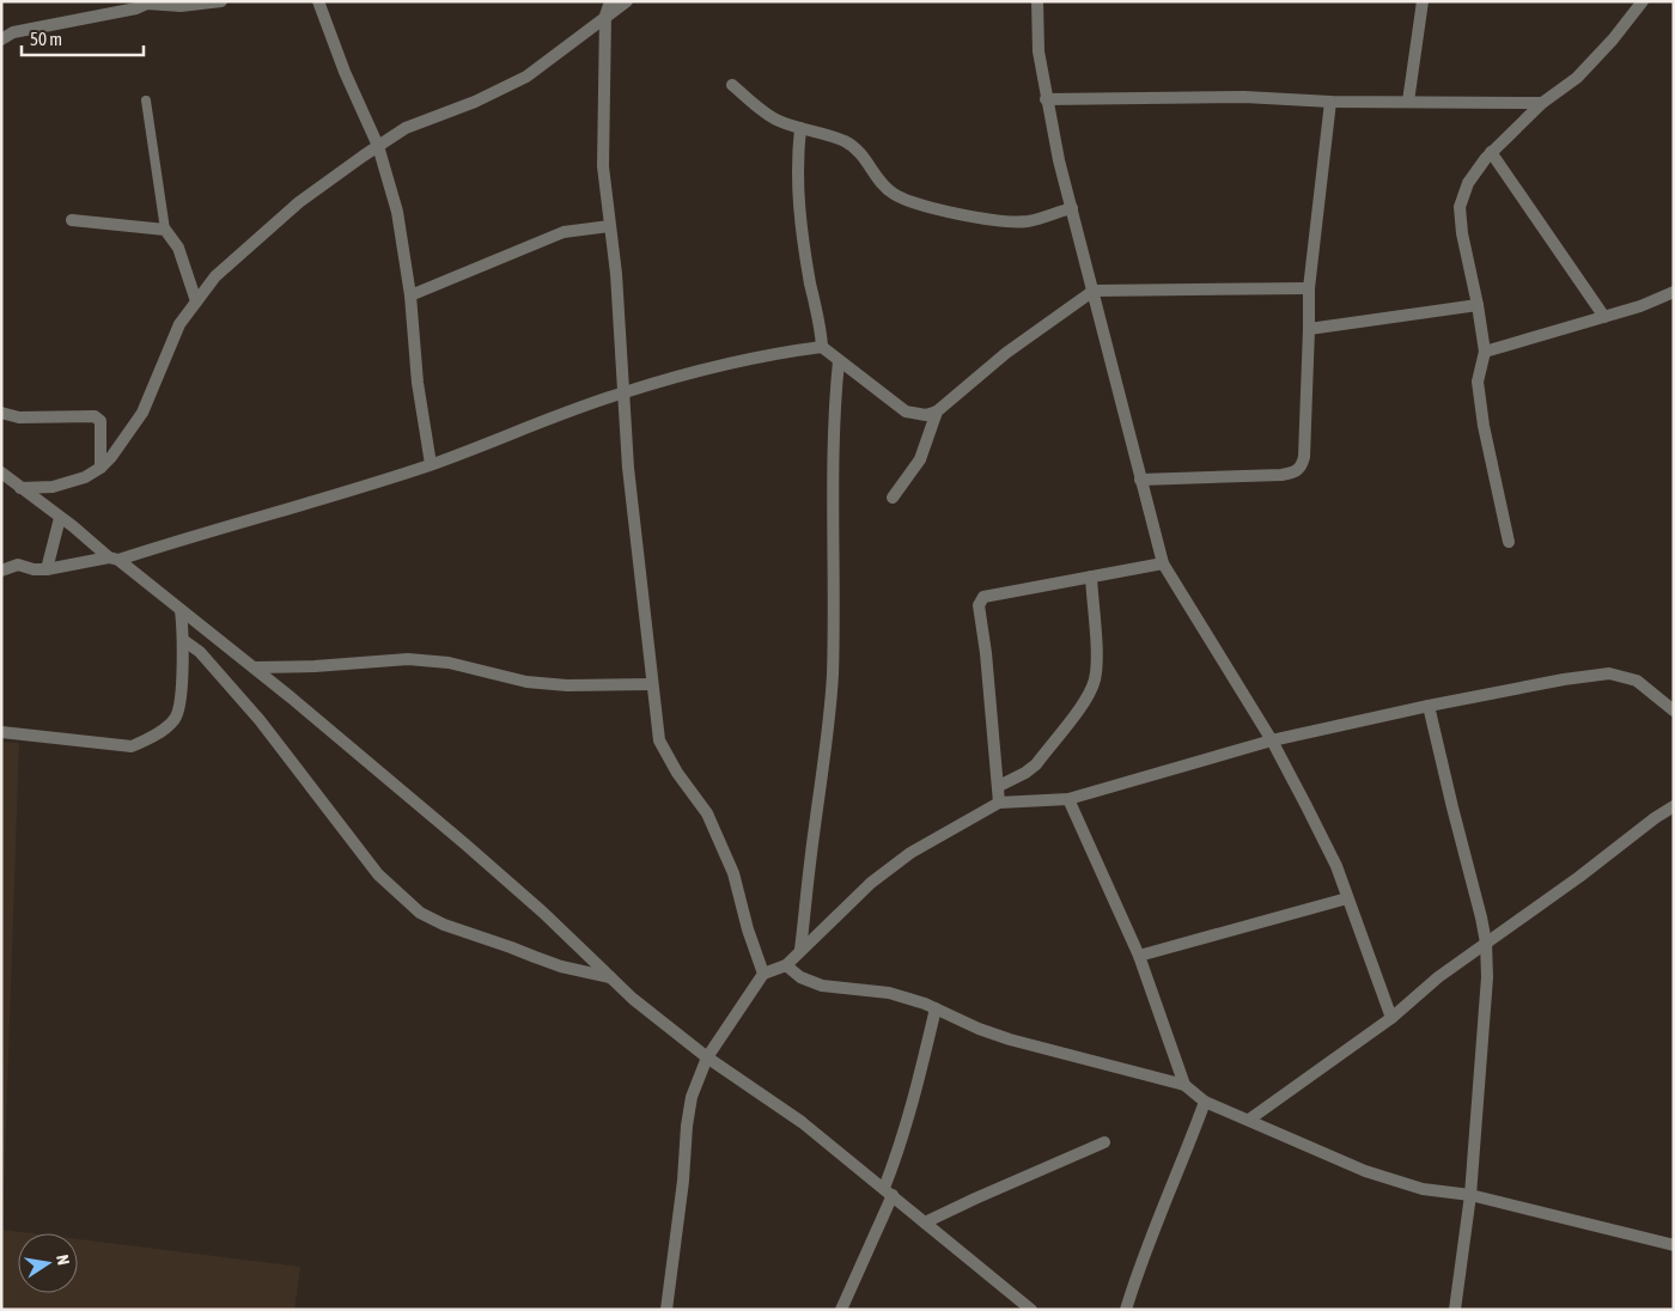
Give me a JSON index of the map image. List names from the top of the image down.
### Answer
{
  "scale_bar": "50 m",
  "north": "right"
}
